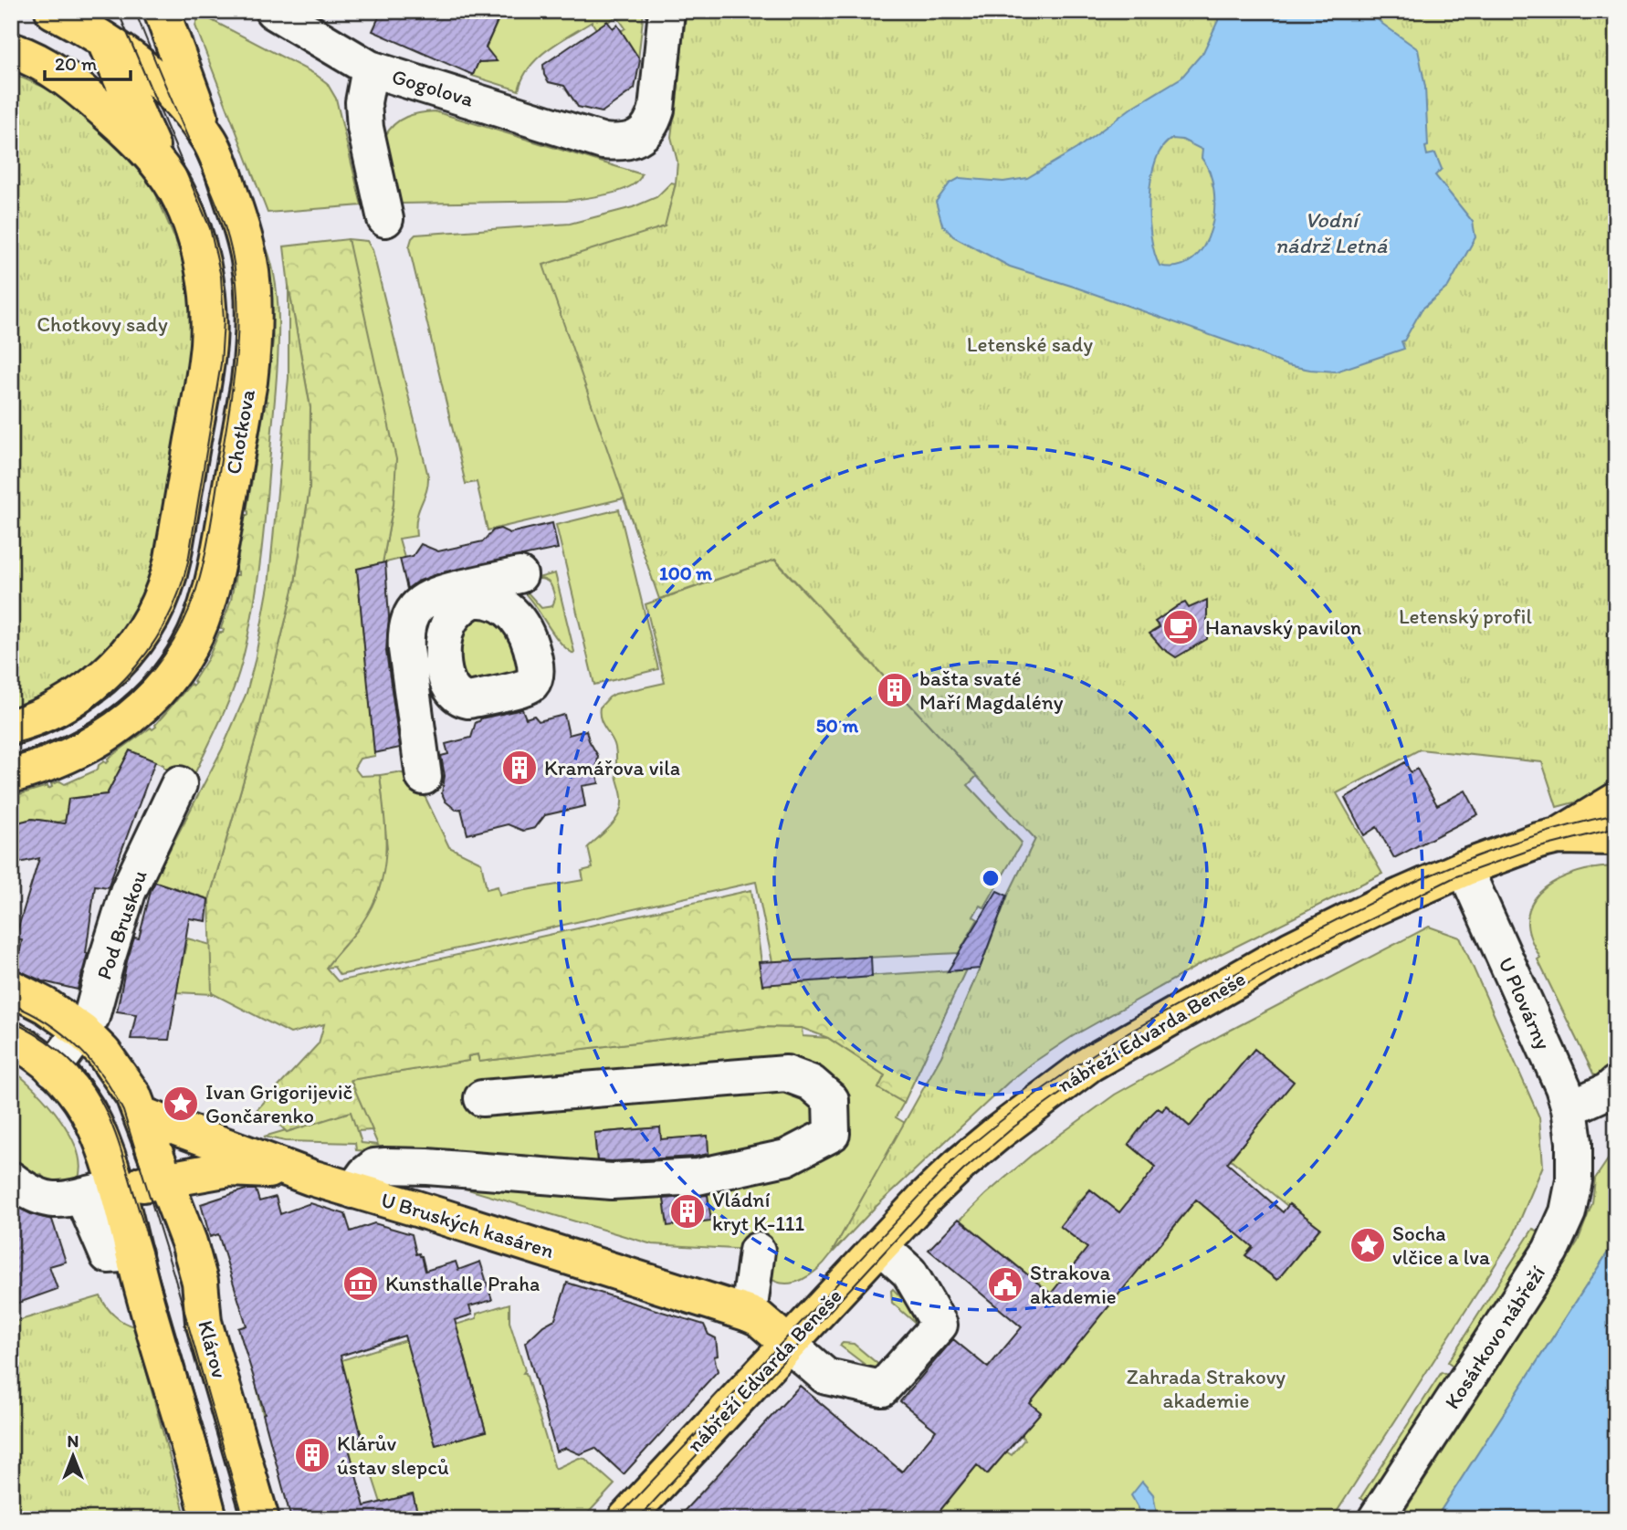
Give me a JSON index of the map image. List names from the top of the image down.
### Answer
{
  "streets": {
    "main road": [
      "Chotkova",
      "nábřeží Edvarda Beneše",
      "U Bruských kasáren",
      "Klárov"
    ],
    "street": [
      "Gogolova",
      "Pod Bruskou",
      "U Plovárny",
      "Kosárkovo nábřeží"
    ]
  },
  "crossings": [
    ["U Plovárny", "nábřeží Edvarda Beneše"],
    ["U Plovárny", "Kosárkovo nábřeží"],
    ["nábřeží Edvarda Beneše", "U Bruských kasáren"]
  ],
  "water": ["Vodní nádrž Letná"],
  "parks": [
    "Chotkovy sady",
    "Letenské sady",
    "Letenský profil",
    "Zahrada Strakovy akademie"
  ],
  "places": {
    "cafe": ["Hanavský pavilon"],
    "building": [
      "bašta svaté Maří Magdalény",
      "Kramářova vila",
      "Vládní kryt K-111",
      "Klárův ústav slepců"
    ],
    "place": ["Ivan Grigorijevič Gončarenko", "Socha vlčice a lva"],
    "museum": ["Kunsthalle Praha"],
    "public building": ["Strakova akademie"]
  },
  "scale_bar": "20 m",
  "north": "top",
  "rings": ["100 m", "50 m"]
}
